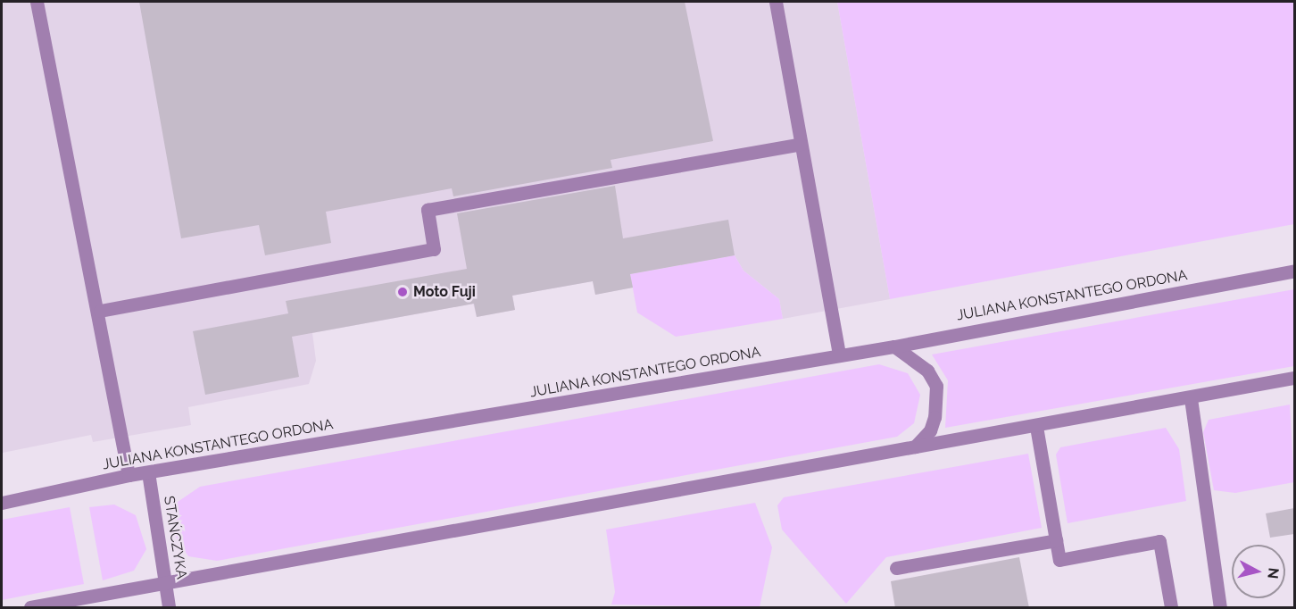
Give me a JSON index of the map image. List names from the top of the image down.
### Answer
{
  "streets": {
    "street": ["JULIANA KONSTANTEGO ORDONA", "STAŃCZYKA"]
  },
  "crossings": [
    ["JULIANA KONSTANTEGO ORDONA", "STAŃCZYKA"]
  ],
  "places": ["Moto Fuji"],
  "north": "right"
}
